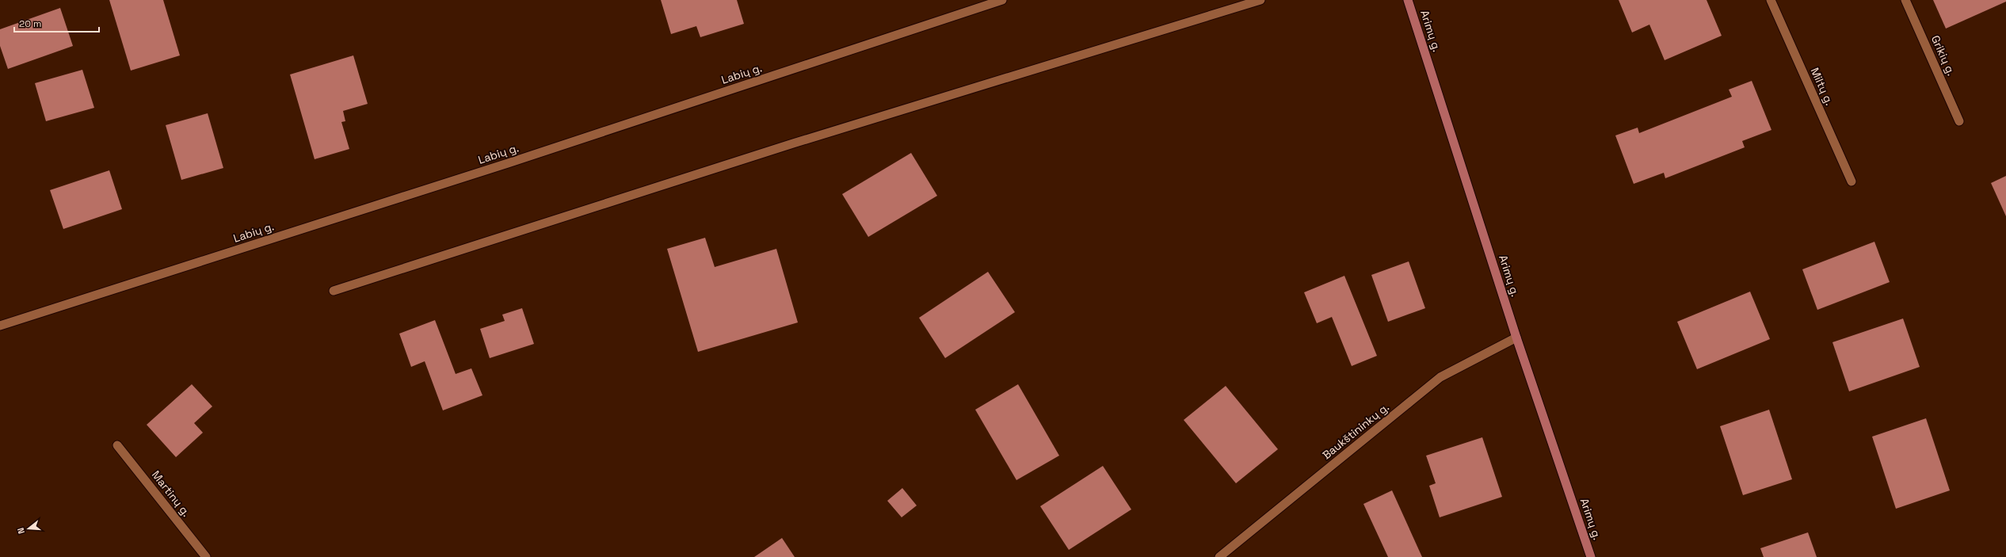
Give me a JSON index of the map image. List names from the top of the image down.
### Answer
{
  "streets": {
    "main road": ["Arimų g."],
    "street": [
      "Grikių g.",
      "Labių g.",
      "Miltų g.",
      "Baukštininkų g.",
      "Martinų g."
    ]
  },
  "crossings": [
    ["Arimų g.", "Baukštininkų g."]
  ],
  "scale_bar": "20 m",
  "north": "left"
}
